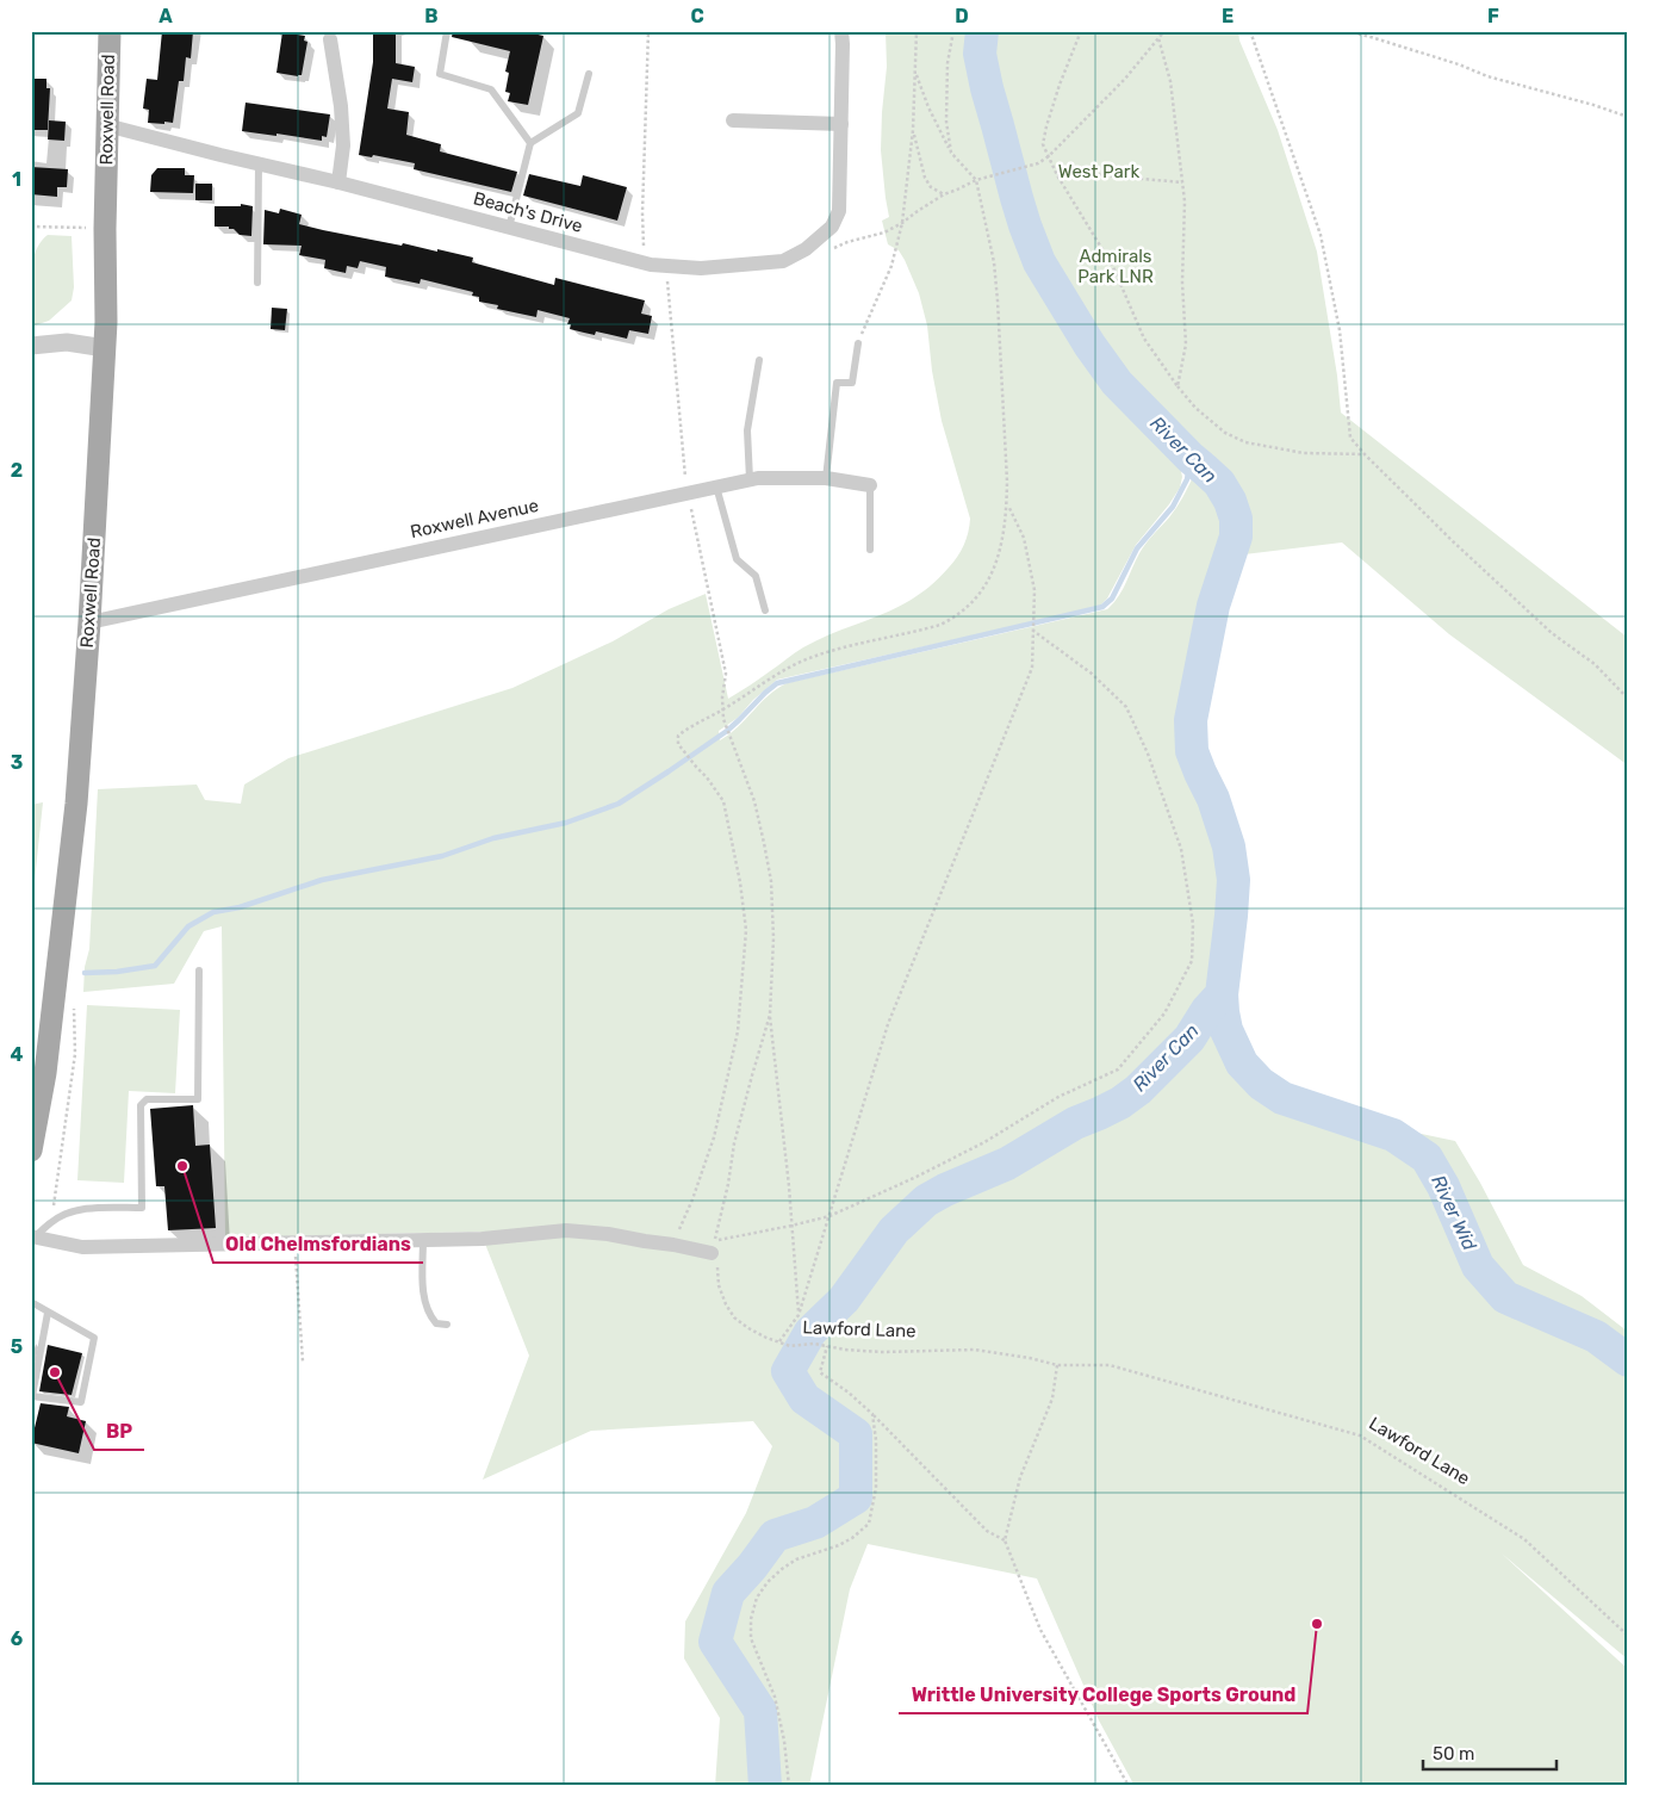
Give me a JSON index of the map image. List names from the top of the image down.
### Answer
{
  "streets": {
    "main road": ["Roxwell Road"],
    "street": ["Beach's Drive", "Roxwell Avenue"],
    "path": ["Lawford Lane"]
  },
  "crossings": [
    ["Roxwell Road", "Beach's Drive"],
    ["Roxwell Road", "Roxwell Avenue"]
  ],
  "water": ["River Can", "River Wid"],
  "parks": ["West Park", "Admirals Park LNR"],
  "places": ["Old Chelmsfordians", "BP", "Writtle University College Sports Ground"],
  "scale_bar": "50 m",
  "grid": {
    "columns": [
      "A",
      "B",
      "C",
      "D",
      "E",
      "F"
    ],
    "rows": [
      "1",
      "2",
      "3",
      "4",
      "5",
      "6"
    ]
  }
}
